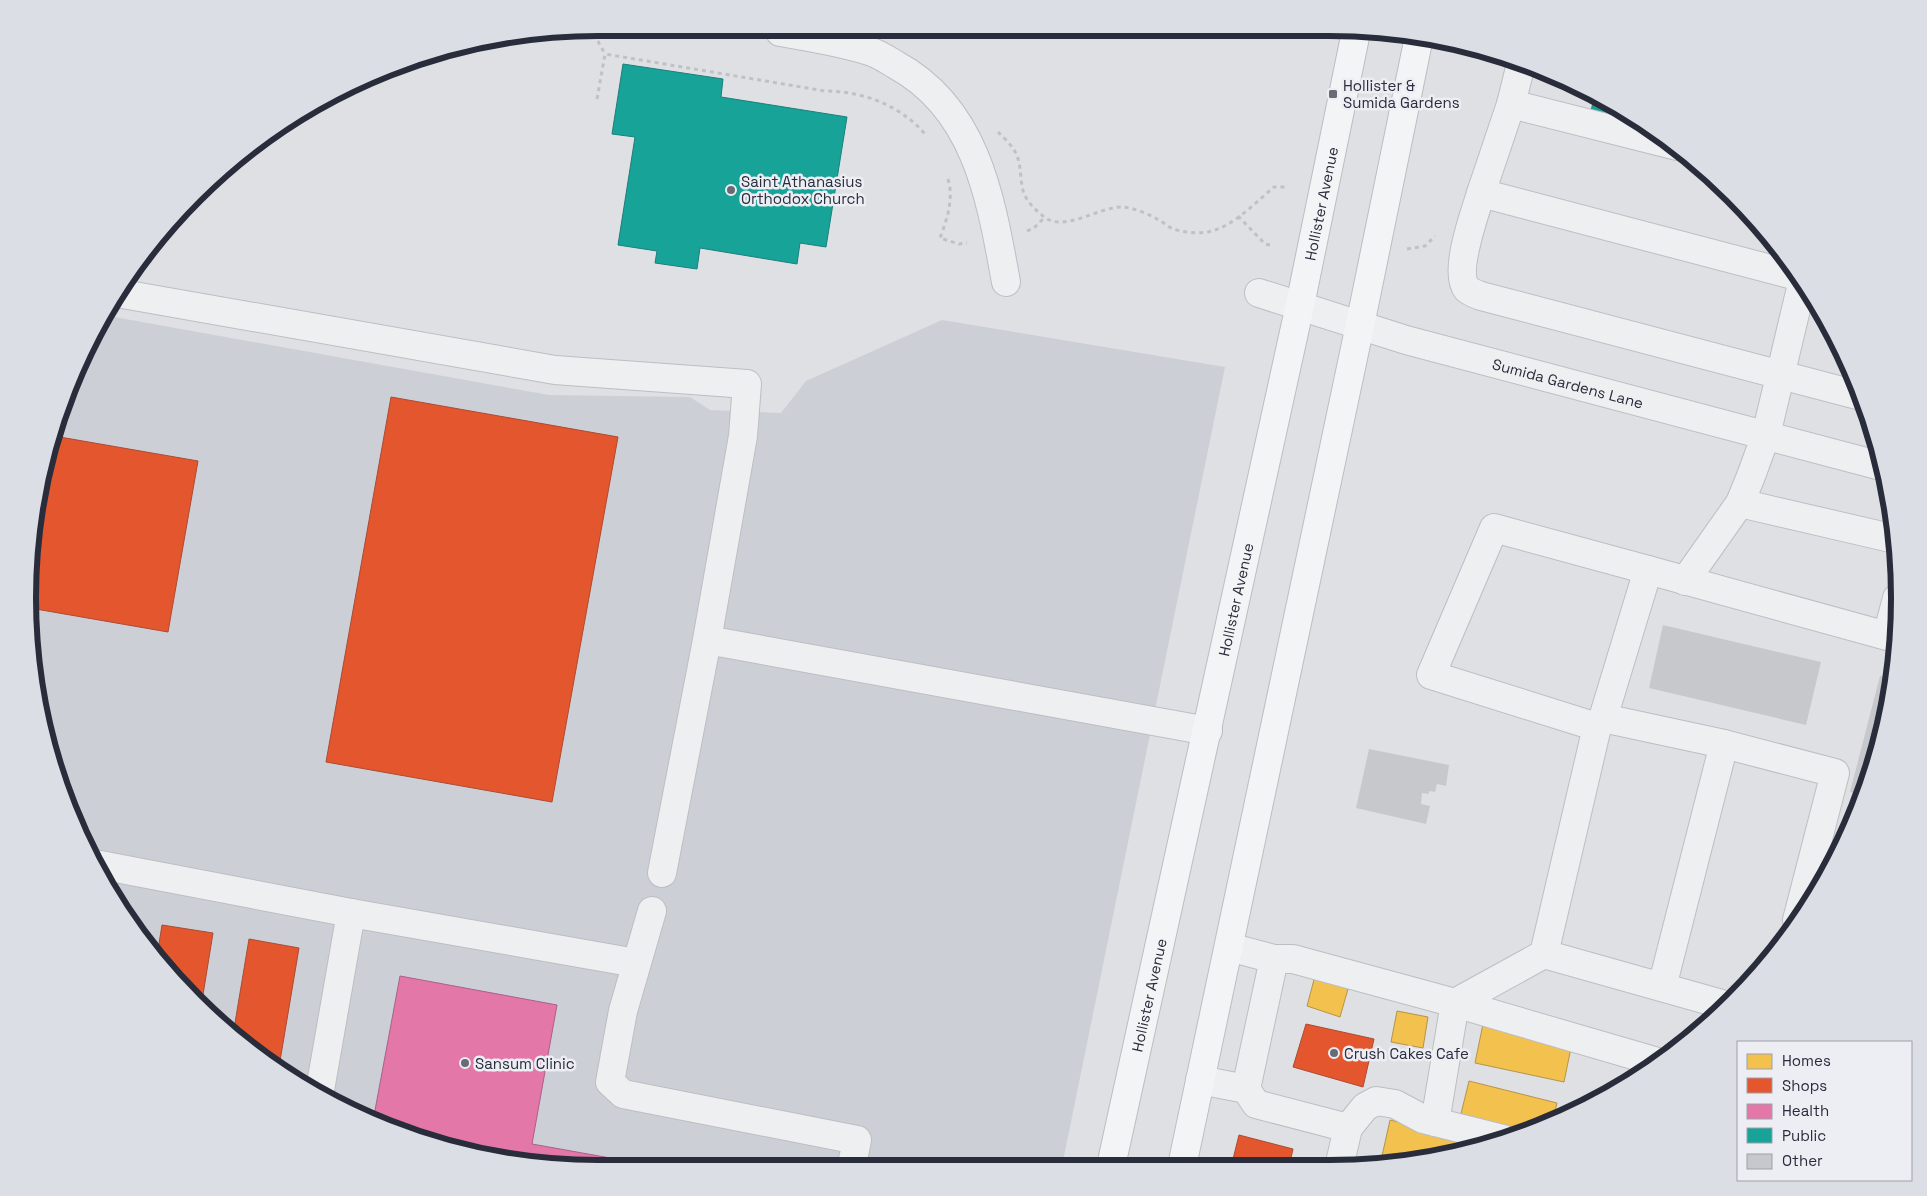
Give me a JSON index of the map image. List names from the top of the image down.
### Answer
{
  "streets": {
    "main road": ["Hollister Avenue"],
    "street": ["Sumida Gardens Lane"]
  },
  "crossings": [
    ["Hollister Avenue", "Sumida Gardens Lane"]
  ],
  "places": {
    "transit": ["Hollister & Sumida Gardens"],
    "other": ["Saint Athanasius Orthodox Church", "Crush Cakes Cafe", "Sansum Clinic"]
  },
  "legend": [
    "Homes",
    "Shops",
    "Health",
    "Public",
    "Other"
  ]
}
